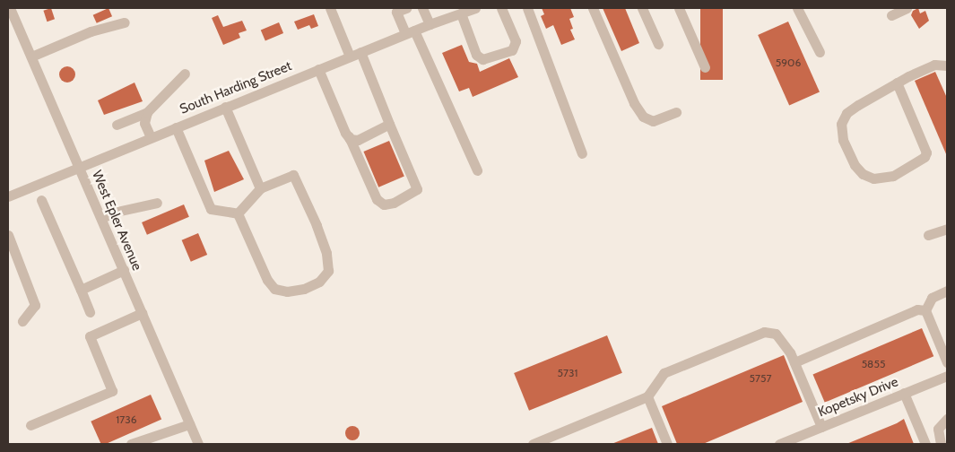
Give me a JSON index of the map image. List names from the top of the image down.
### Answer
{
  "streets": {
    "street": ["South Harding Street", "West Epler Avenue", "Kopetsky Drive"]
  },
  "crossings": [
    ["South Harding Street", "West Epler Avenue"]
  ],
  "house_numbers": [
    "5906",
    "5855",
    "5731",
    "5757",
    "1736"
  ]
}
